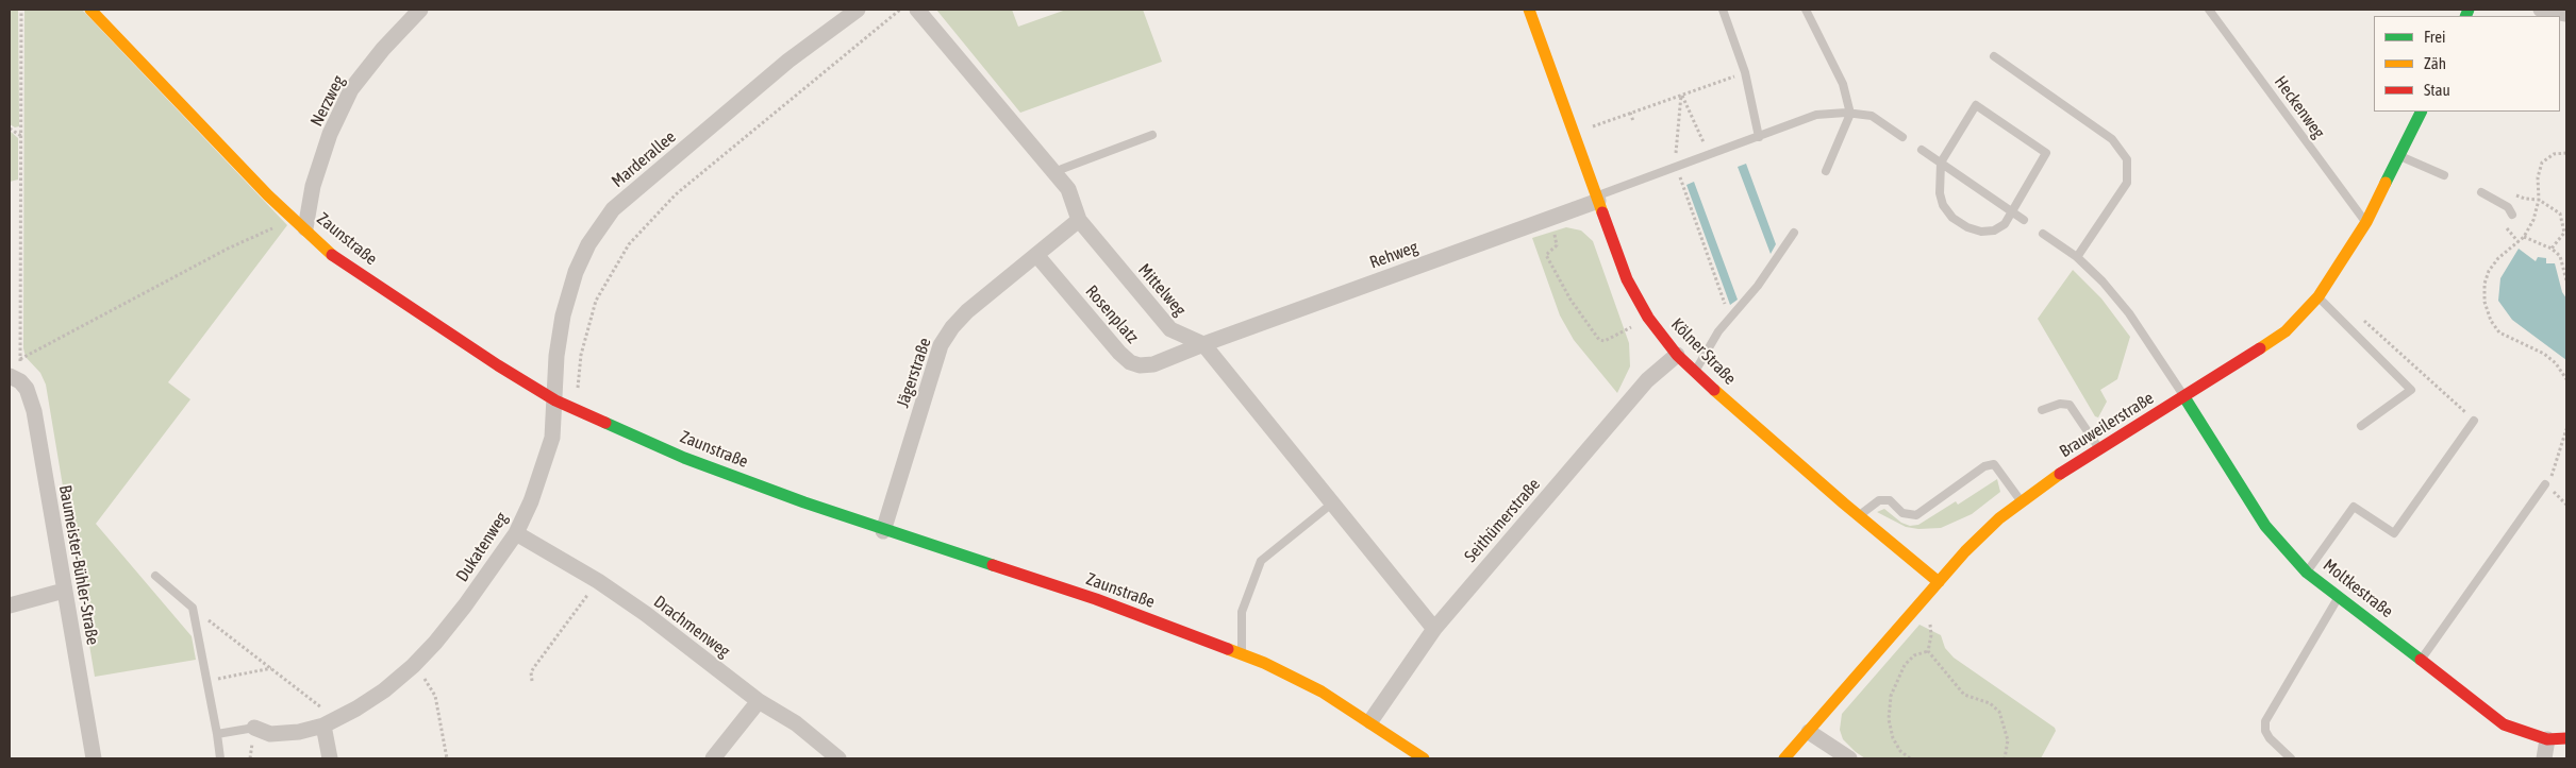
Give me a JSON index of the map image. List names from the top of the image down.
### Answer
{
  "streets": {
    "street": [
      "Nerzweg",
      "Marderallee",
      "Zaunstraße",
      "Rehweg",
      "Mittelweg",
      "Rosenplatz",
      "Kölner Straße",
      "Jägerstraße",
      "Brauweilerstraße",
      "Seithümerstraße",
      "Dukatenweg",
      "Baumeister-Bühler-Straße",
      "Moltkestraße",
      "Drachmenweg"
    ],
    "lane": ["Heckenweg"]
  },
  "crossings": [
    ["Nerzweg", "Zaunstraße"],
    ["Heckenweg", "Brauweilerstraße"],
    ["Marderallee", "Zaunstraße"],
    ["Marderallee", "Dukatenweg"],
    ["Zaunstraße", "Jägerstraße"],
    ["Zaunstraße", "Seithümerstraße"],
    ["Zaunstraße", "Dukatenweg"],
    ["Rehweg", "Mittelweg"],
    ["Rehweg", "Rosenplatz"],
    ["Rehweg", "Kölner Straße"],
    ["Mittelweg", "Rosenplatz"],
    ["Mittelweg", "Jägerstraße"],
    ["Mittelweg", "Seithümerstraße"],
    ["Rosenplatz", "Jägerstraße"],
    ["Kölner Straße", "Brauweilerstraße"],
    ["Kölner Straße", "Seithümerstraße"],
    ["Brauweilerstraße", "Moltkestraße"],
    ["Dukatenweg", "Drachmenweg"]
  ],
  "legend": ["Frei", "Zäh", "Stau"]
}
